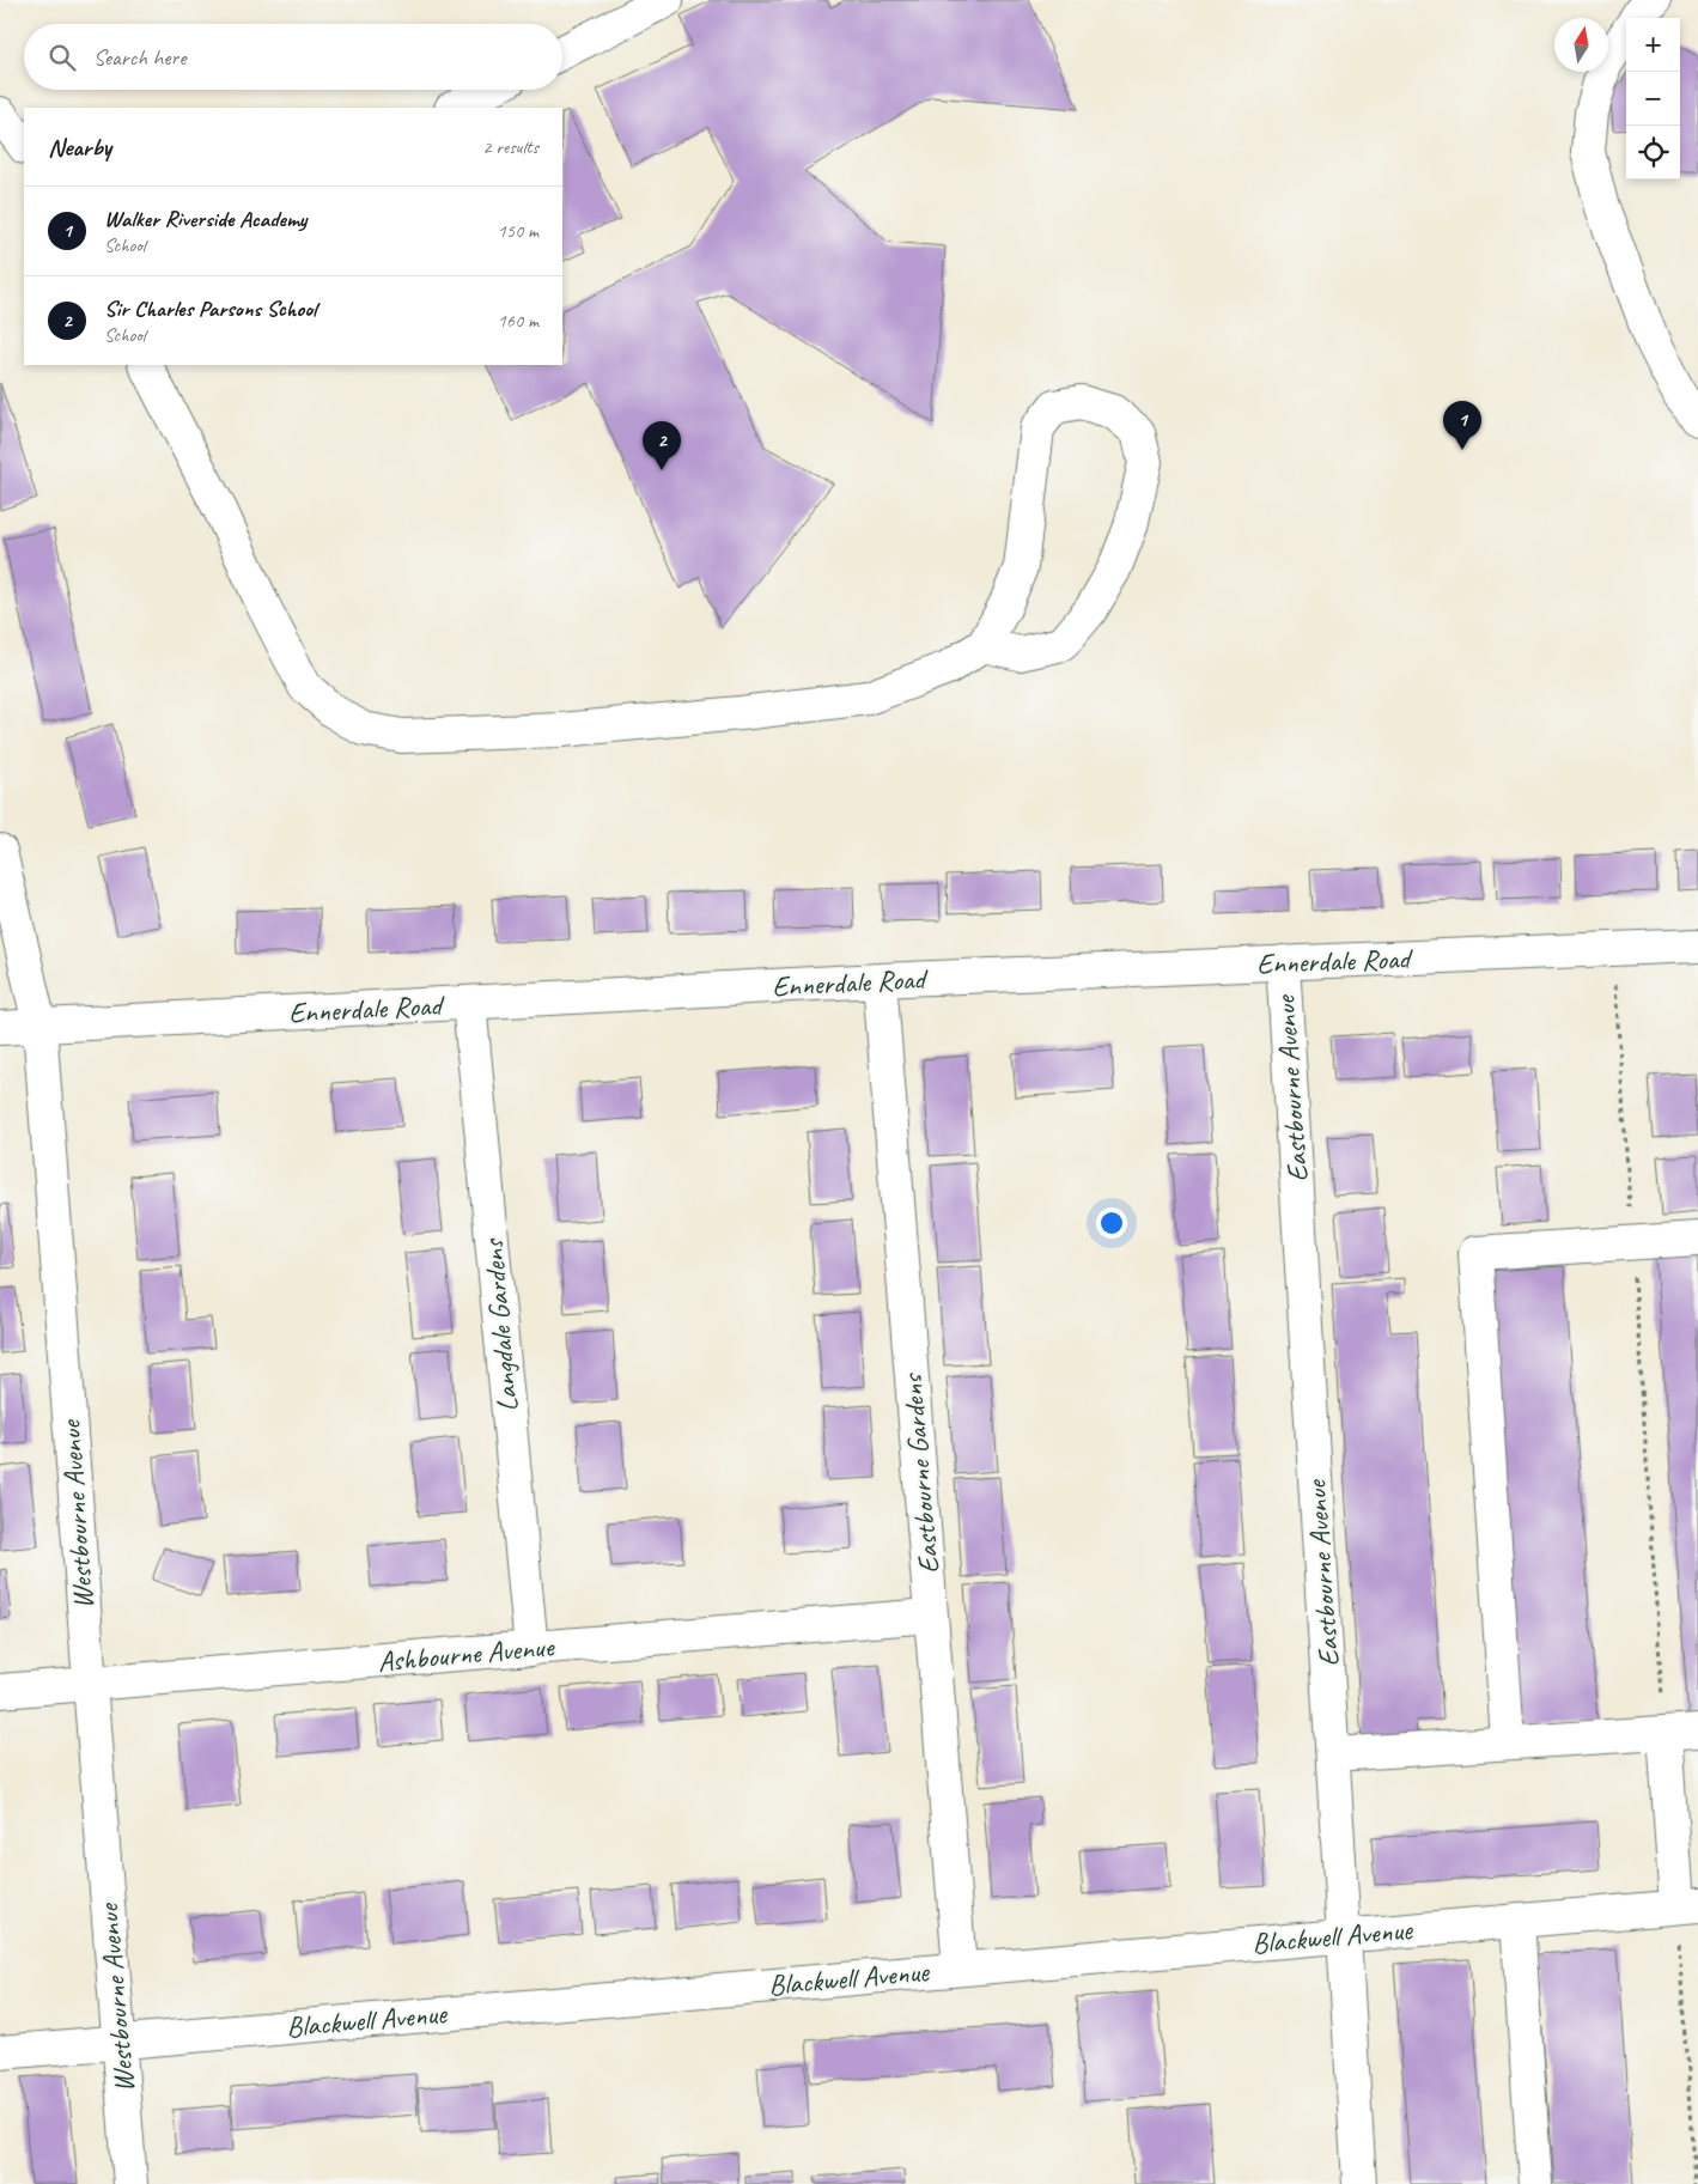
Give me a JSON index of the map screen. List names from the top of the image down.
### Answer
{
  "streets": {
    "street": [
      "Ennerdale Road",
      "Eastbourne Avenue",
      "Langdale Gardens",
      "Eastbourne Gardens",
      "Westbourne Avenue",
      "Ashbourne Avenue",
      "Blackwell Avenue"
    ]
  },
  "crossings": [
    ["Ennerdale Road", "Eastbourne Avenue"],
    ["Ennerdale Road", "Langdale Gardens"],
    ["Ennerdale Road", "Eastbourne Gardens"],
    ["Ennerdale Road", "Westbourne Avenue"],
    ["Eastbourne Avenue", "Blackwell Avenue"],
    ["Langdale Gardens", "Ashbourne Avenue"],
    ["Eastbourne Gardens", "Ashbourne Avenue"],
    ["Eastbourne Gardens", "Blackwell Avenue"],
    ["Westbourne Avenue", "Ashbourne Avenue"],
    ["Westbourne Avenue", "Blackwell Avenue"]
  ],
  "north": "top",
  "page": {
    "map_buttons": ["+", "−"],
    "search": "Search here",
    "heading": ["Nearby", "2 results"],
    "list": [
      {
        "mark": "1",
        "name": "Walker Riverside Academy",
        "note": "School",
        "value": "150 m"
      },
      {
        "mark": "2",
        "name": "Sir Charles Parsons School",
        "note": "School",
        "value": "160 m"
      }
    ],
    "pins": ["1", "2"]
  }
}
